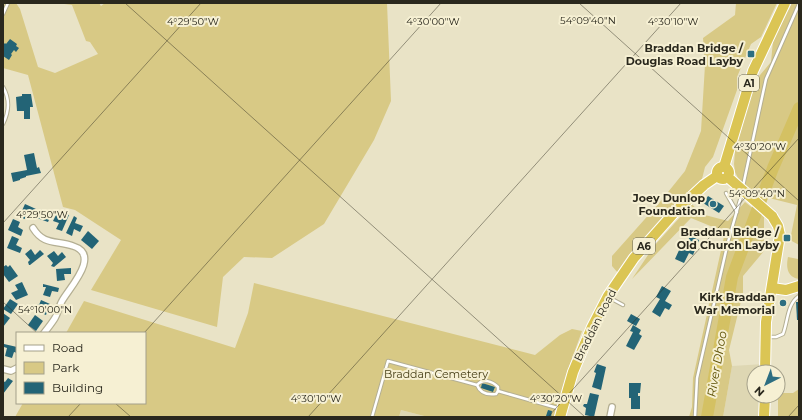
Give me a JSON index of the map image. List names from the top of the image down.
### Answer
{
  "streets": {
    "highway": ["A1", "A6", "Braddan Road"]
  },
  "crossings": [
    ["A1", "Braddan Road"]
  ],
  "water": ["River Dhoo"],
  "parks": ["Braddan Cemetery"],
  "places": {
    "transit": ["Braddan Bridge / Douglas Road Layby", "Braddan Bridge / Old Church Layby"],
    "other": ["Joey Dunlop Foundation", "Kirk Braddan War Memorial"]
  },
  "legend": ["Road", "Park", "Building"],
  "north": "bottom left",
  "coordinates": [
    "54°09'40\"N",
    "4°29'50\"W",
    "4°30'00\"W",
    "4°30'10\"W",
    "4°30'20\"W",
    "54°10'00\"N"
  ]
}
